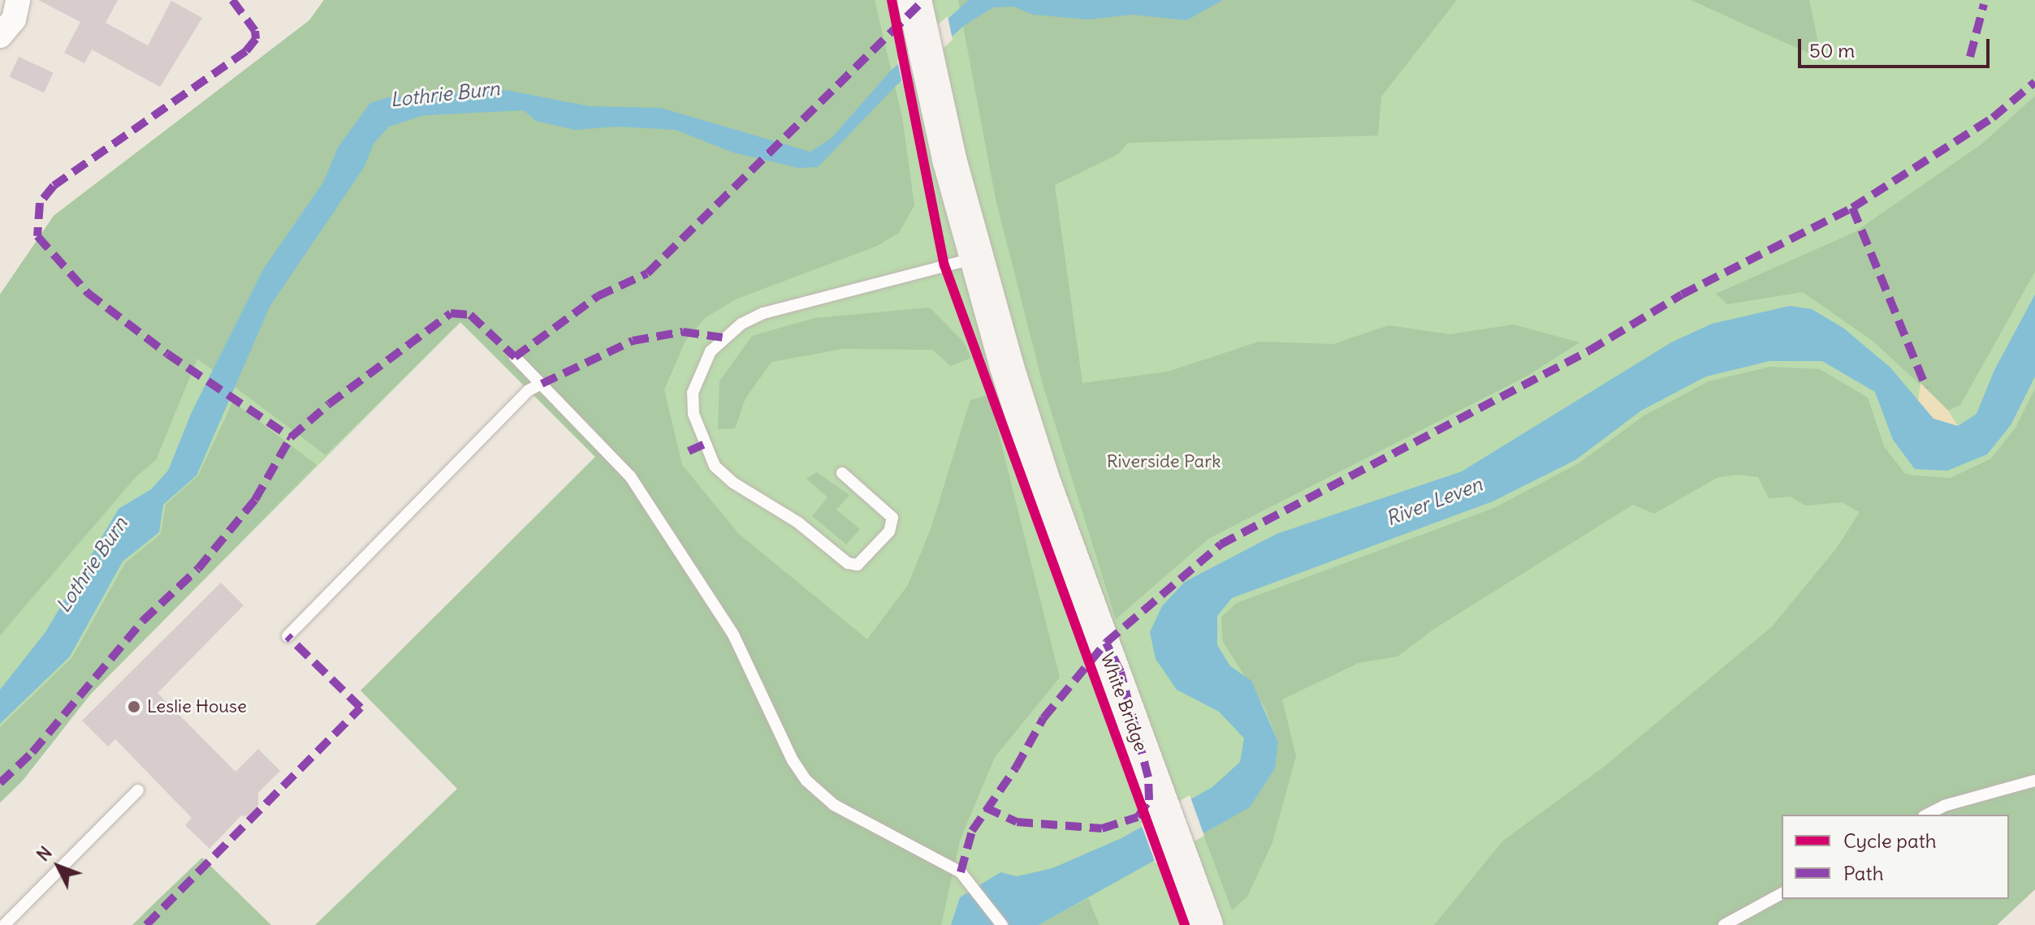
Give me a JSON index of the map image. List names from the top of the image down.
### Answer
{
  "streets": {
    "main road": ["White Bridge"]
  },
  "water": ["Lothrie Burn", "River Leven"],
  "parks": ["Riverside Park"],
  "places": ["Leslie House"],
  "legend": ["Cycle path", "Path"],
  "scale_bar": "50 m",
  "north": "top left"
}
